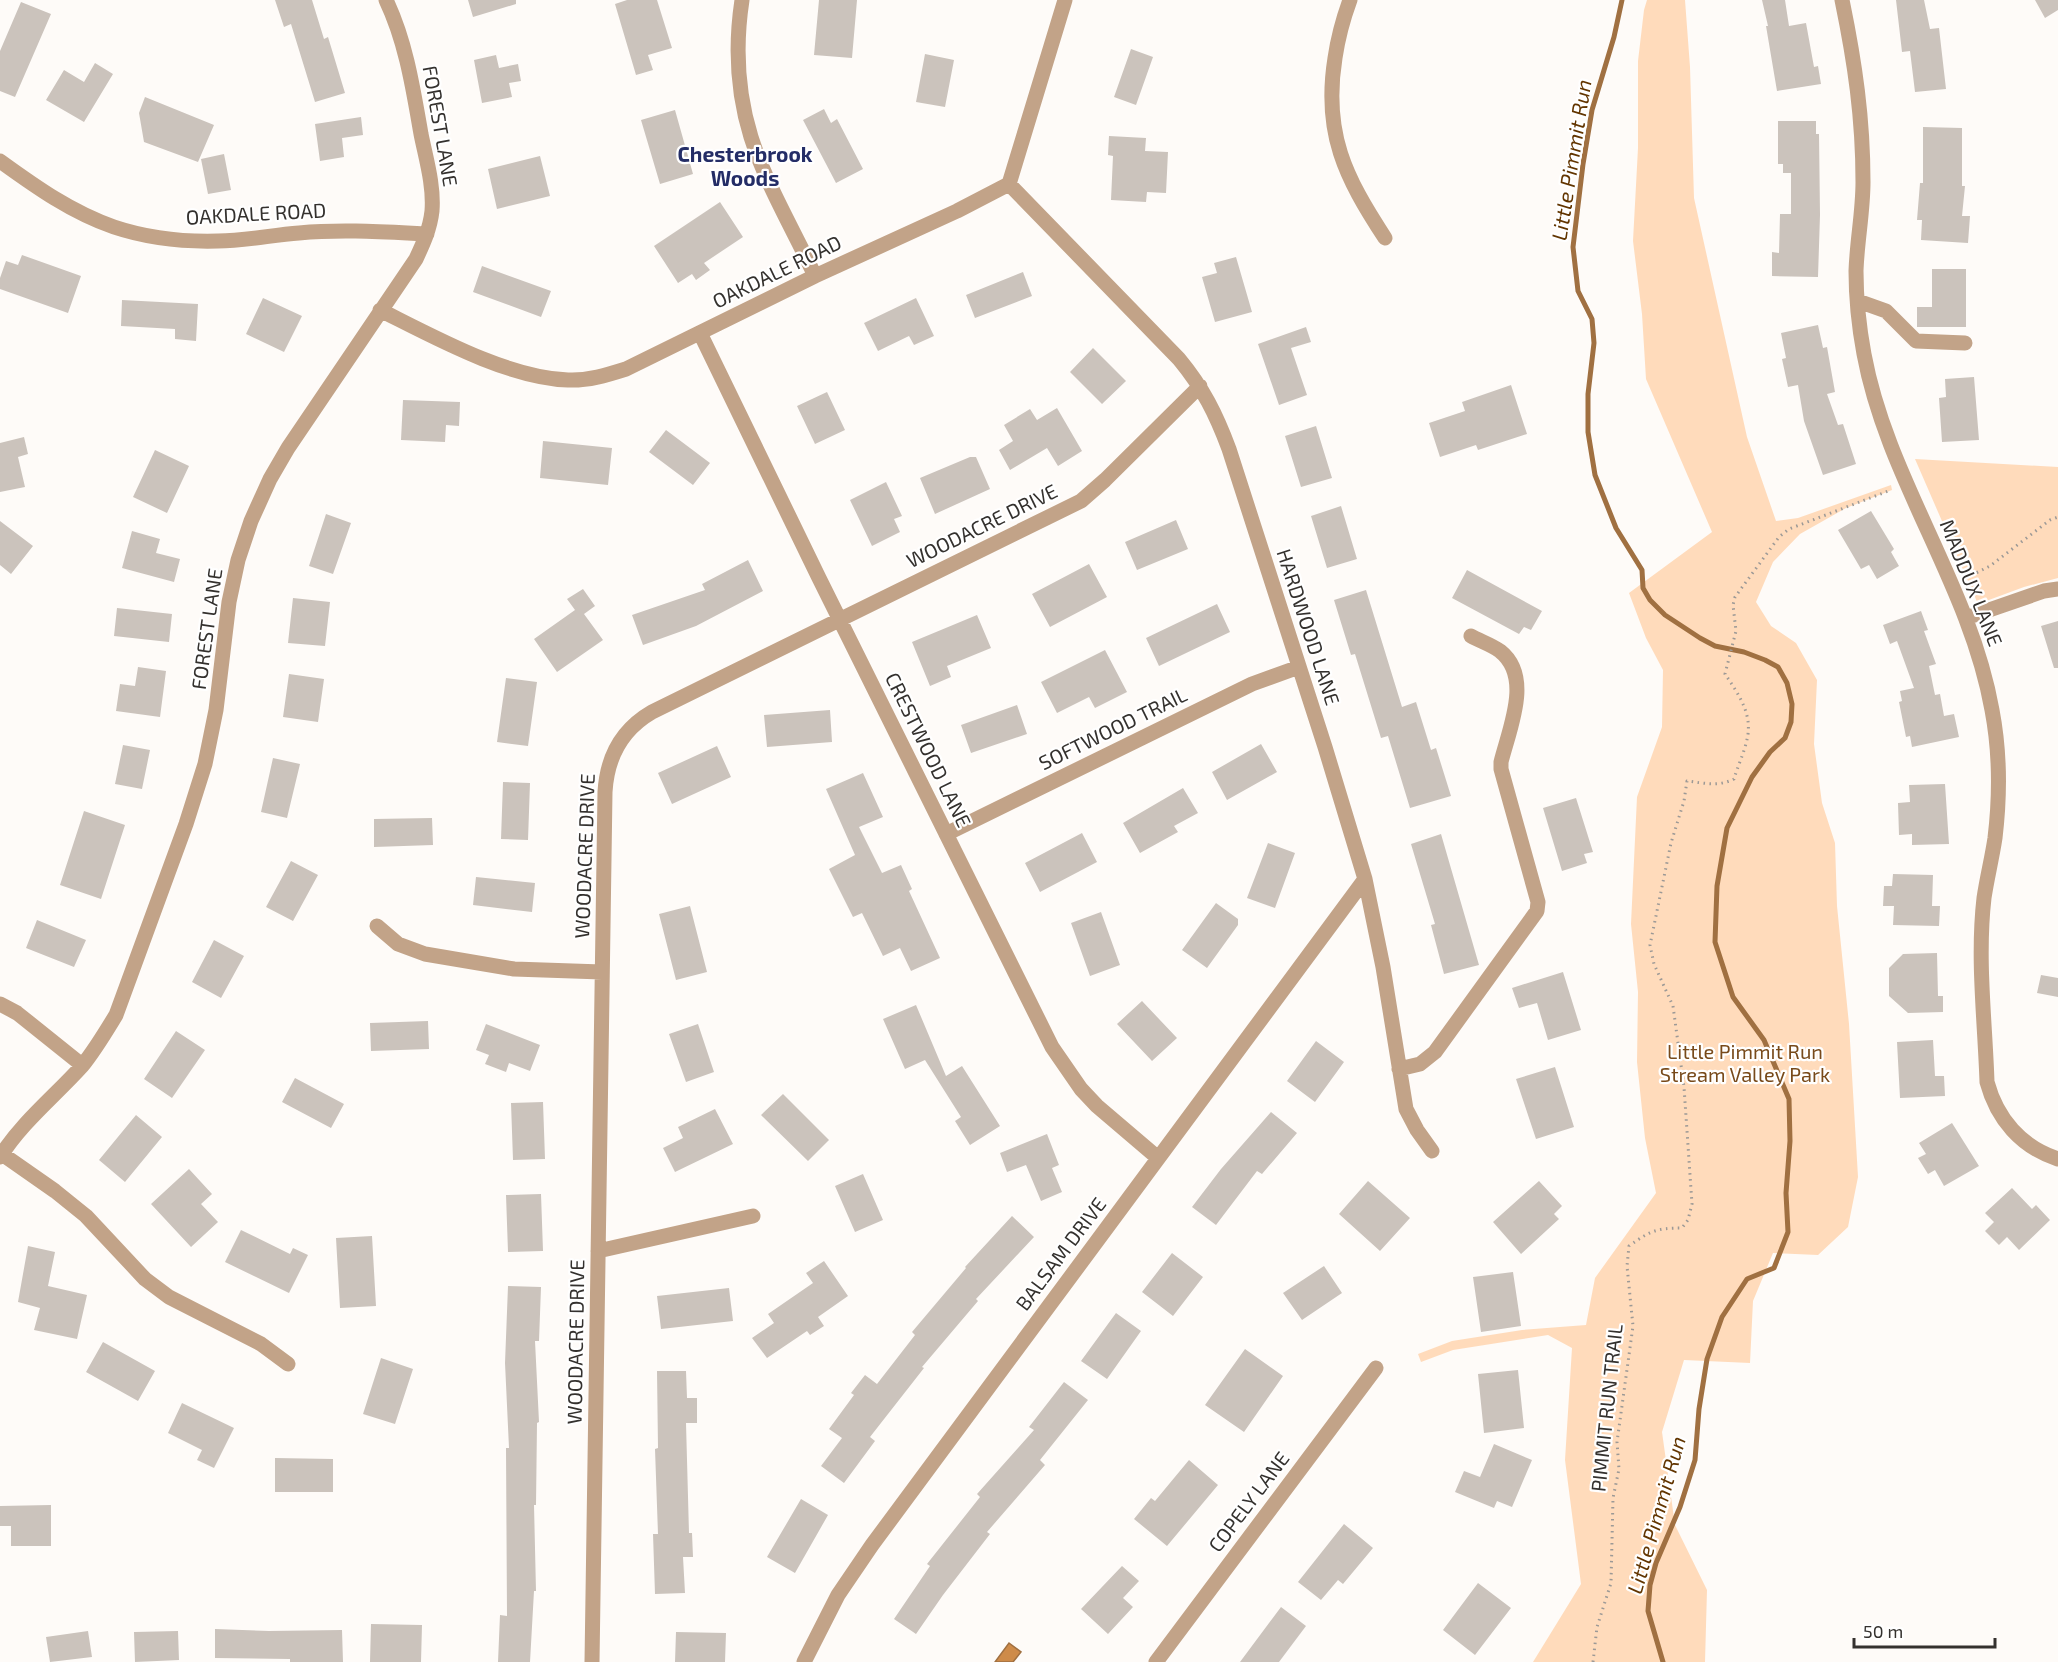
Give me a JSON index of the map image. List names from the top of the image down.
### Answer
{
  "streets": {
    "street": [
      "FOREST LANE",
      "OAKDALE ROAD",
      "WOODACRE DRIVE",
      "MADDUX LANE",
      "HARDWOOD LANE",
      "SOFTWOOD TRAIL",
      "CRESTWOOD LANE",
      "BALSAM DRIVE",
      "COPELY LANE"
    ],
    "path": ["PIMMIT RUN TRAIL"]
  },
  "crossings": [
    ["FOREST LANE", "OAKDALE ROAD"],
    ["OAKDALE ROAD", "HARDWOOD LANE"],
    ["OAKDALE ROAD", "CRESTWOOD LANE"],
    ["WOODACRE DRIVE", "HARDWOOD LANE"],
    ["WOODACRE DRIVE", "CRESTWOOD LANE"],
    ["MADDUX LANE", "PIMMIT RUN TRAIL"],
    ["HARDWOOD LANE", "SOFTWOOD TRAIL"],
    ["HARDWOOD LANE", "BALSAM DRIVE"],
    ["SOFTWOOD TRAIL", "CRESTWOOD LANE"],
    ["CRESTWOOD LANE", "BALSAM DRIVE"]
  ],
  "districts": ["Chesterbrook Woods"],
  "water": ["Little Pimmit Run"],
  "parks": ["Little Pimmit Run Stream Valley Park"],
  "scale_bar": "50 m"
}
